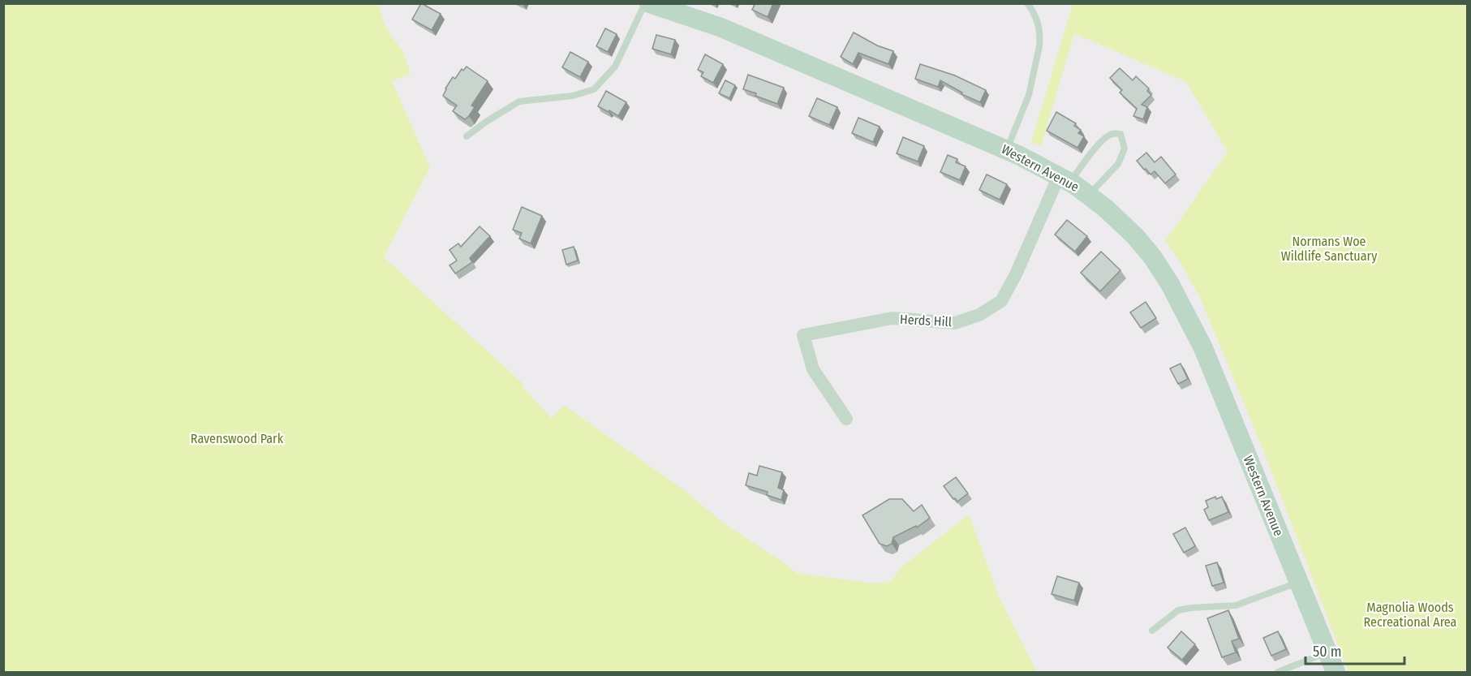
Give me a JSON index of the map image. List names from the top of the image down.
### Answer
{
  "streets": {
    "main road": ["Western Avenue"],
    "street": ["Herds Hill"]
  },
  "crossings": [
    ["Western Avenue", "Herds Hill"]
  ],
  "parks": ["Normans Woe Wildlife Sanctuary", "Ravenswood Park", "Magnolia Woods Recreational Area"],
  "scale_bar": "50 m"
}
